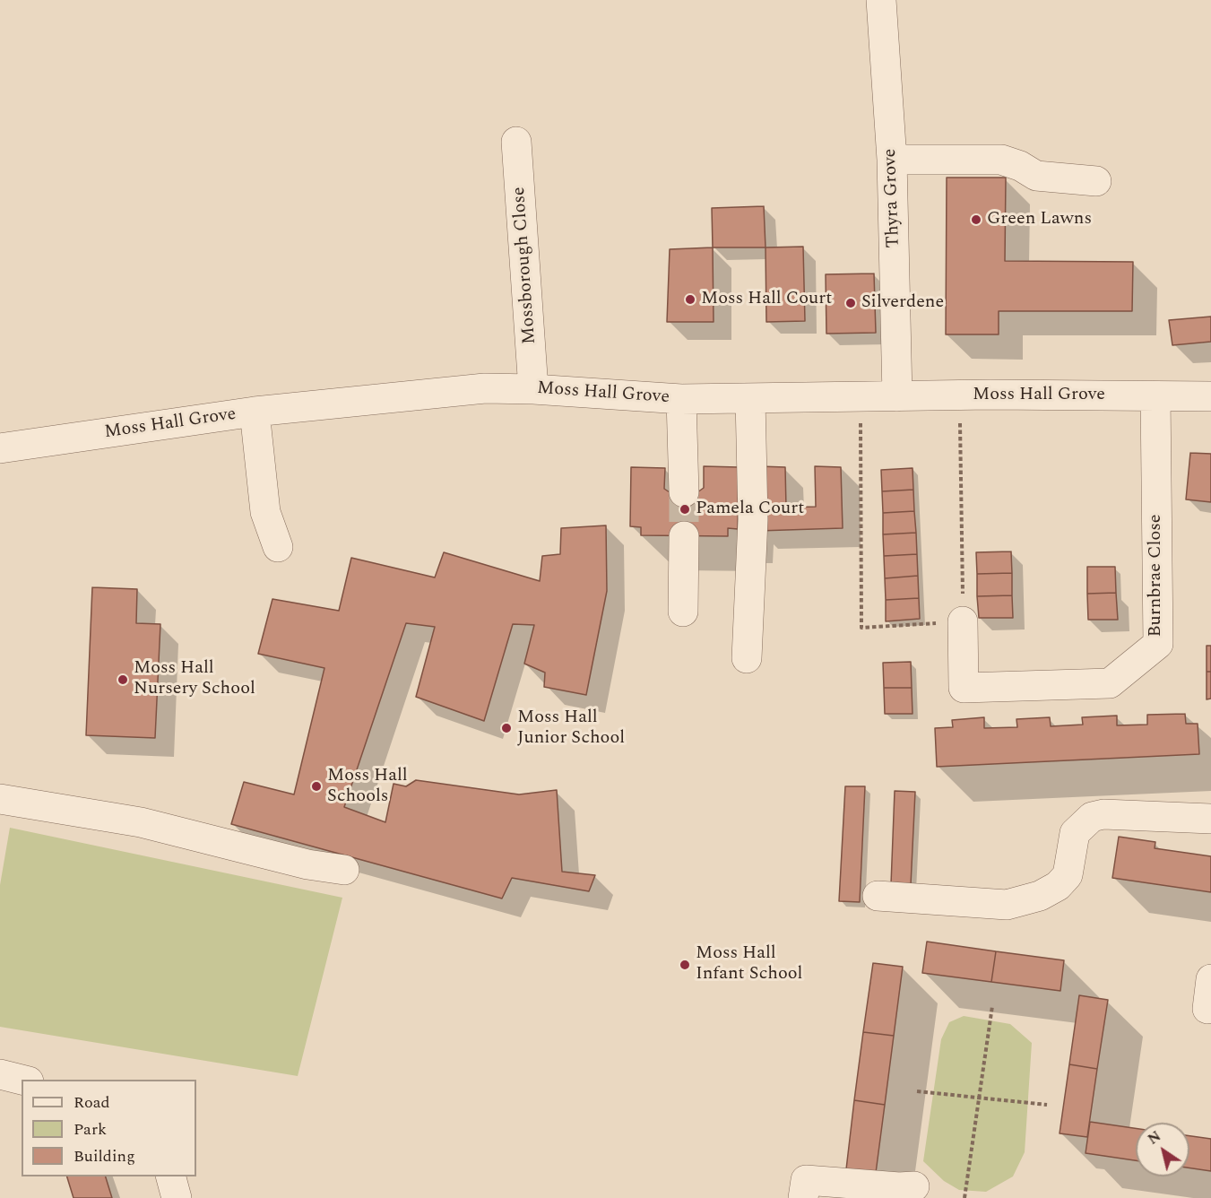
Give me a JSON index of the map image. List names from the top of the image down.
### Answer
{
  "streets": {
    "street": [
      "Thyra Grove",
      "Mossborough Close",
      "Moss Hall Grove",
      "Burnbrae Close"
    ]
  },
  "crossings": [
    ["Thyra Grove", "Moss Hall Grove"],
    ["Mossborough Close", "Moss Hall Grove"],
    ["Moss Hall Grove", "Burnbrae Close"]
  ],
  "places": [
    "Green Lawns",
    "Moss Hall Court",
    "Silverdene",
    "Pamela Court",
    "Moss Hall Nursery School",
    "Moss Hall Junior School",
    "Moss Hall Schools",
    "Moss Hall Infant School"
  ],
  "legend": ["Road", "Park", "Building"],
  "north": "top left"
}
